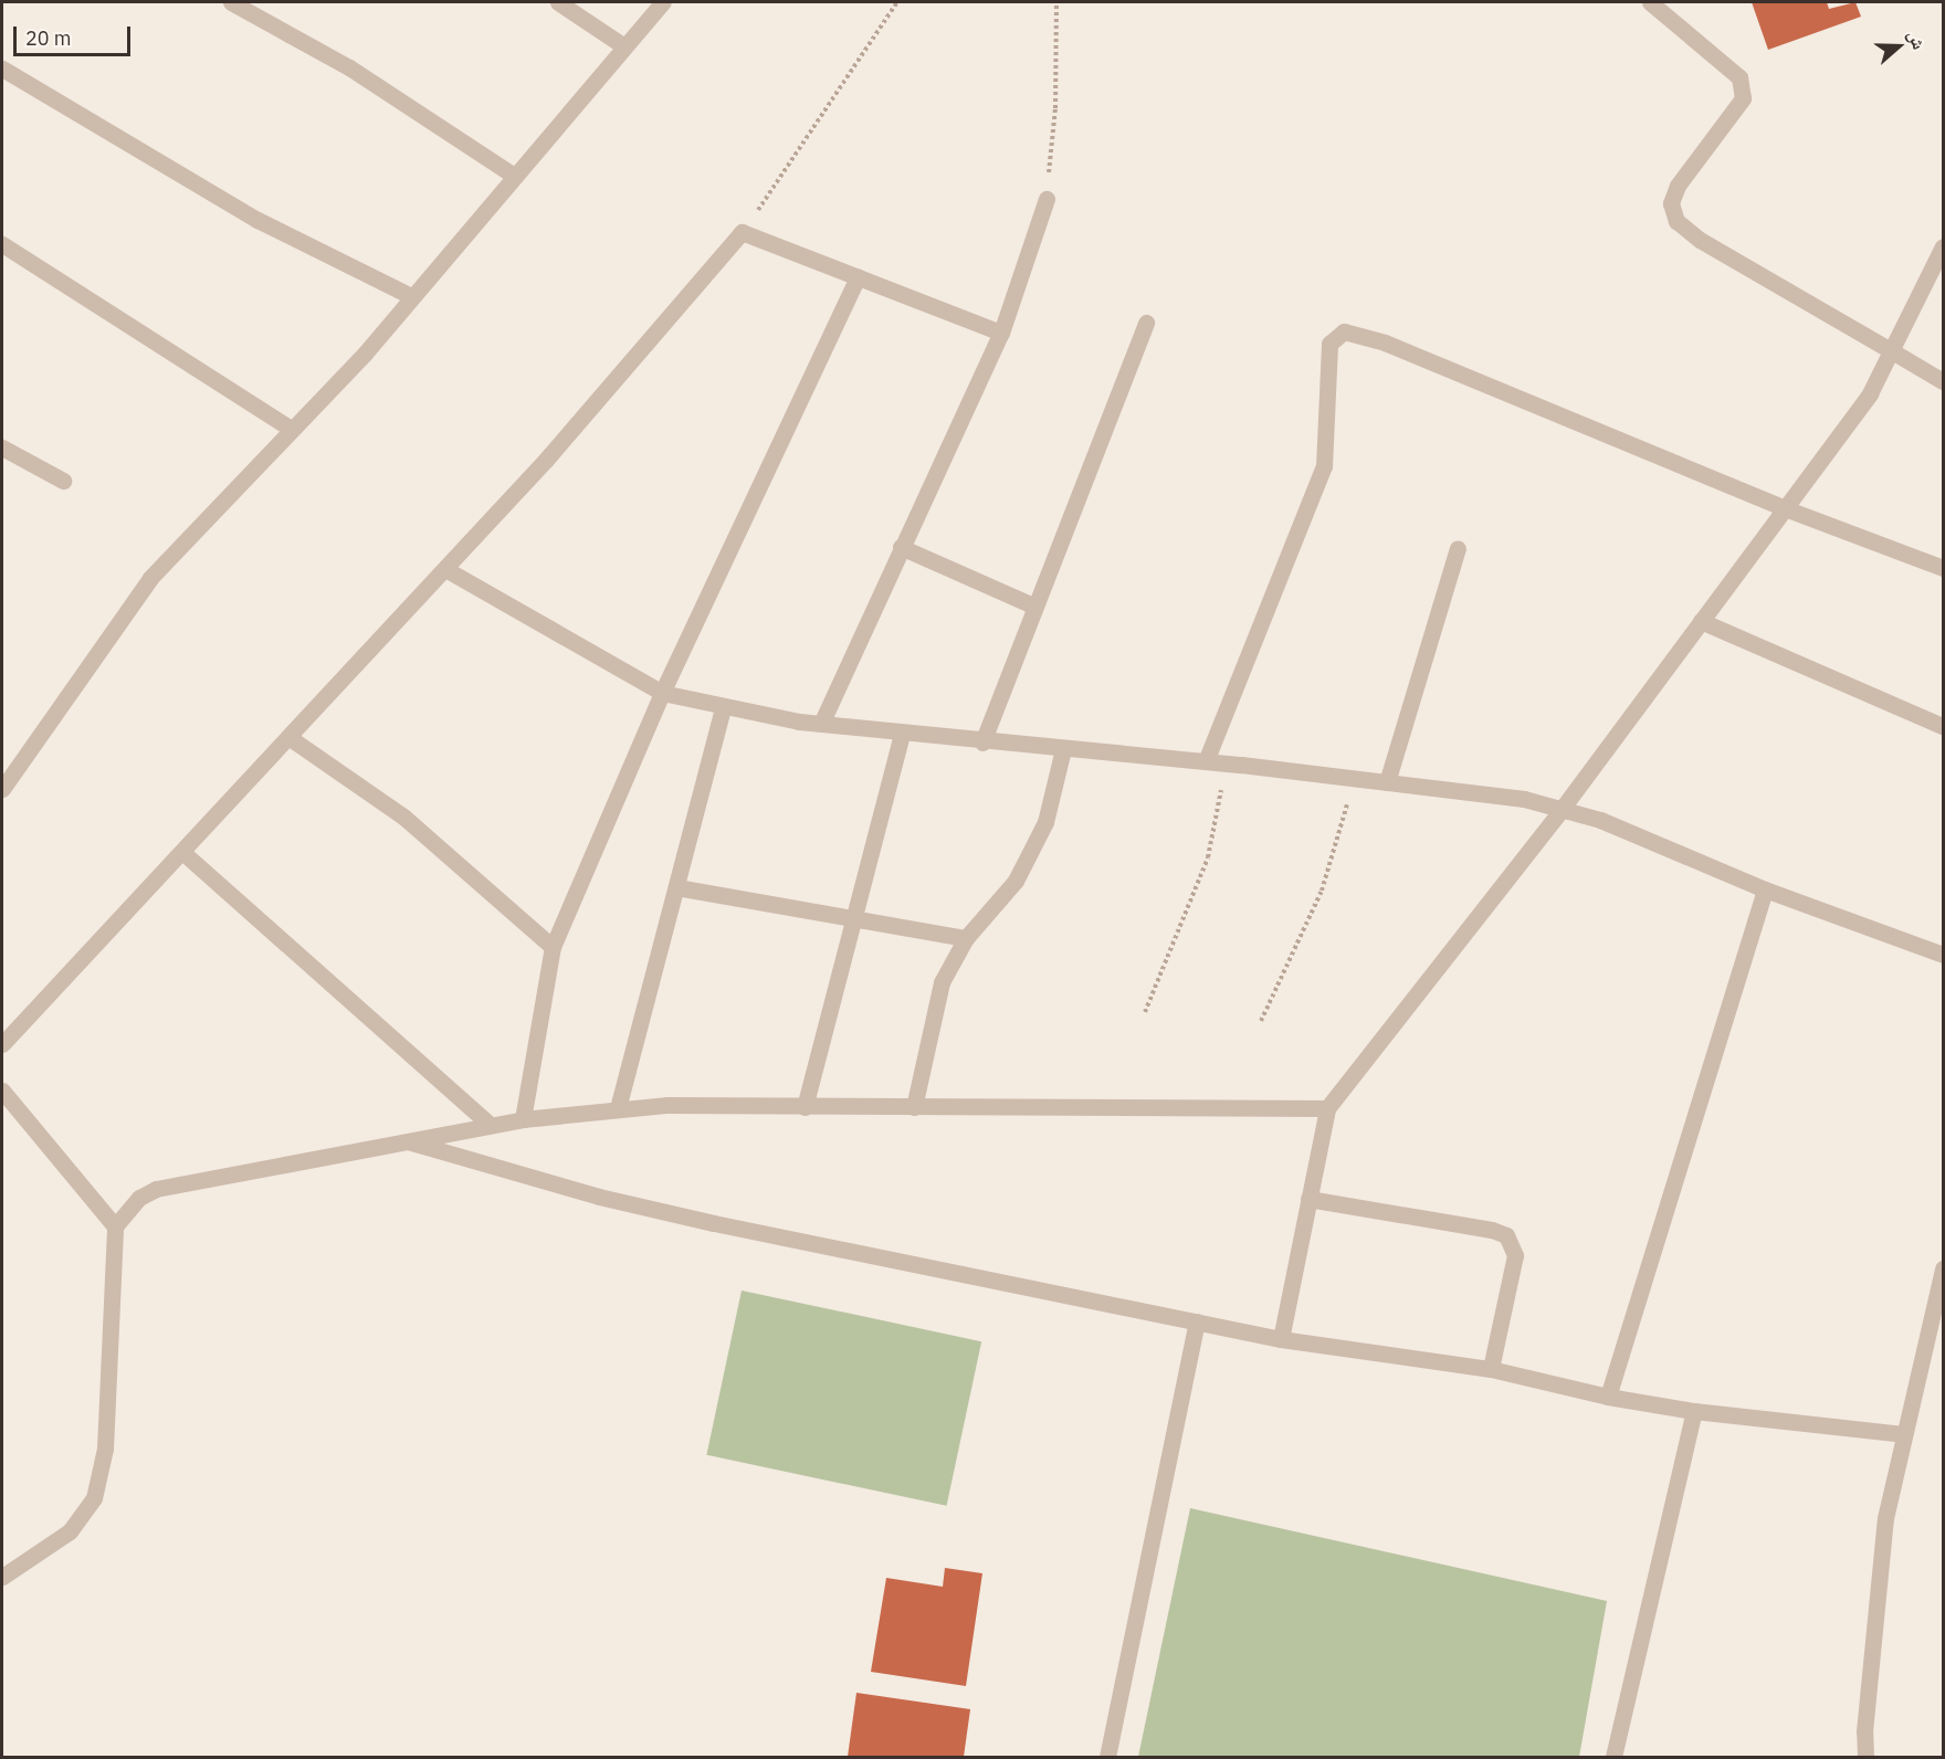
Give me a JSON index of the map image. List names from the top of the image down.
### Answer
{
  "scale_bar": "20 m",
  "north": "right"
}
